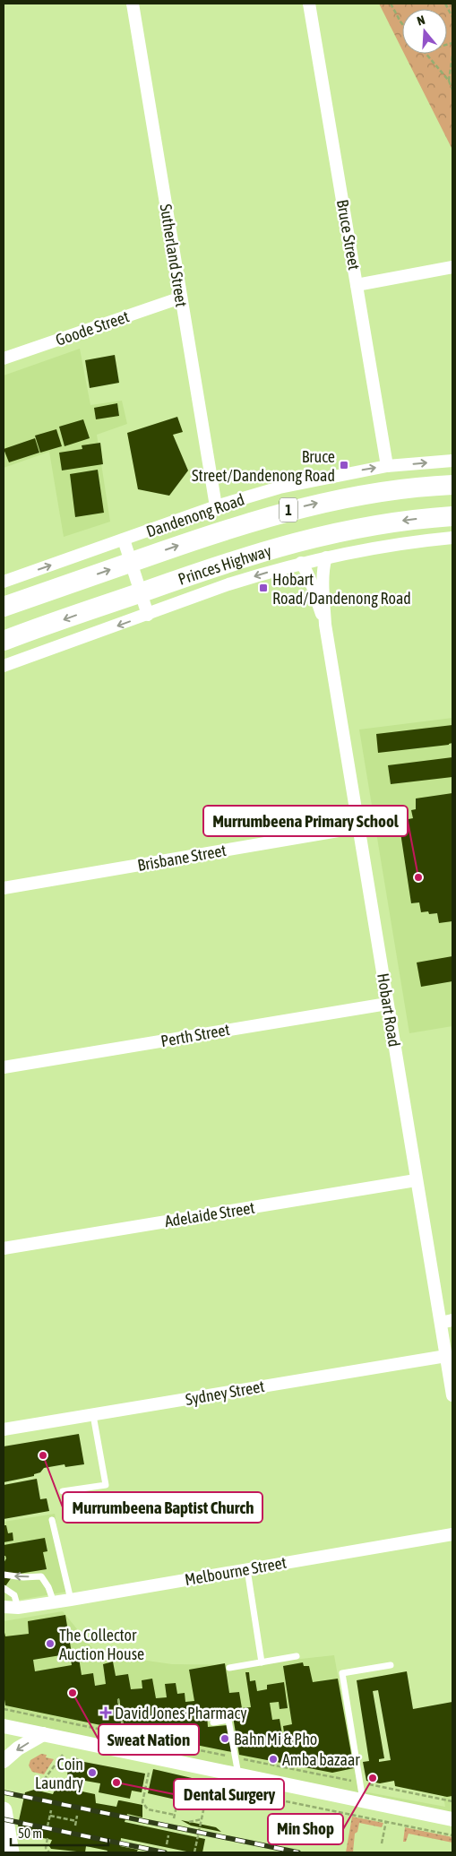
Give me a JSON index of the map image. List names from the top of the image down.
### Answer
{
  "streets": {
    "highway": ["1", "Princes Highway"],
    "street": [
      "Bruce Street",
      "Sutherland Street",
      "Goode Street",
      "Dandenong Road",
      "Brisbane Street",
      "Hobart Road",
      "Perth Street",
      "Adelaide Street",
      "Sydney Street",
      "Melbourne Street"
    ]
  },
  "crossings": [
    ["Bruce Street", "Dandenong Road"],
    ["Sutherland Street", "Goode Street"],
    ["Sutherland Street", "Dandenong Road"],
    ["Brisbane Street", "Hobart Road"],
    ["Hobart Road", "Perth Street"],
    ["Hobart Road", "Adelaide Street"],
    ["Hobart Road", "Sydney Street"]
  ],
  "places": {
    "transit": ["Bruce Street/Dandenong Road", "Hobart Road/Dandenong Road"],
    "other": [
      "Murrumbeena Primary School",
      "Murrumbeena Baptist Church",
      "The Collector Auction House",
      "Sweat Nation",
      "Bahn Mi & Pho",
      "Amba bazaar",
      "Coin Laundry",
      "Min Shop",
      "Dental Surgery"
    ],
    "health": ["David Jones Pharmacy"]
  },
  "scale_bar": "50 m",
  "north": "top"
}
